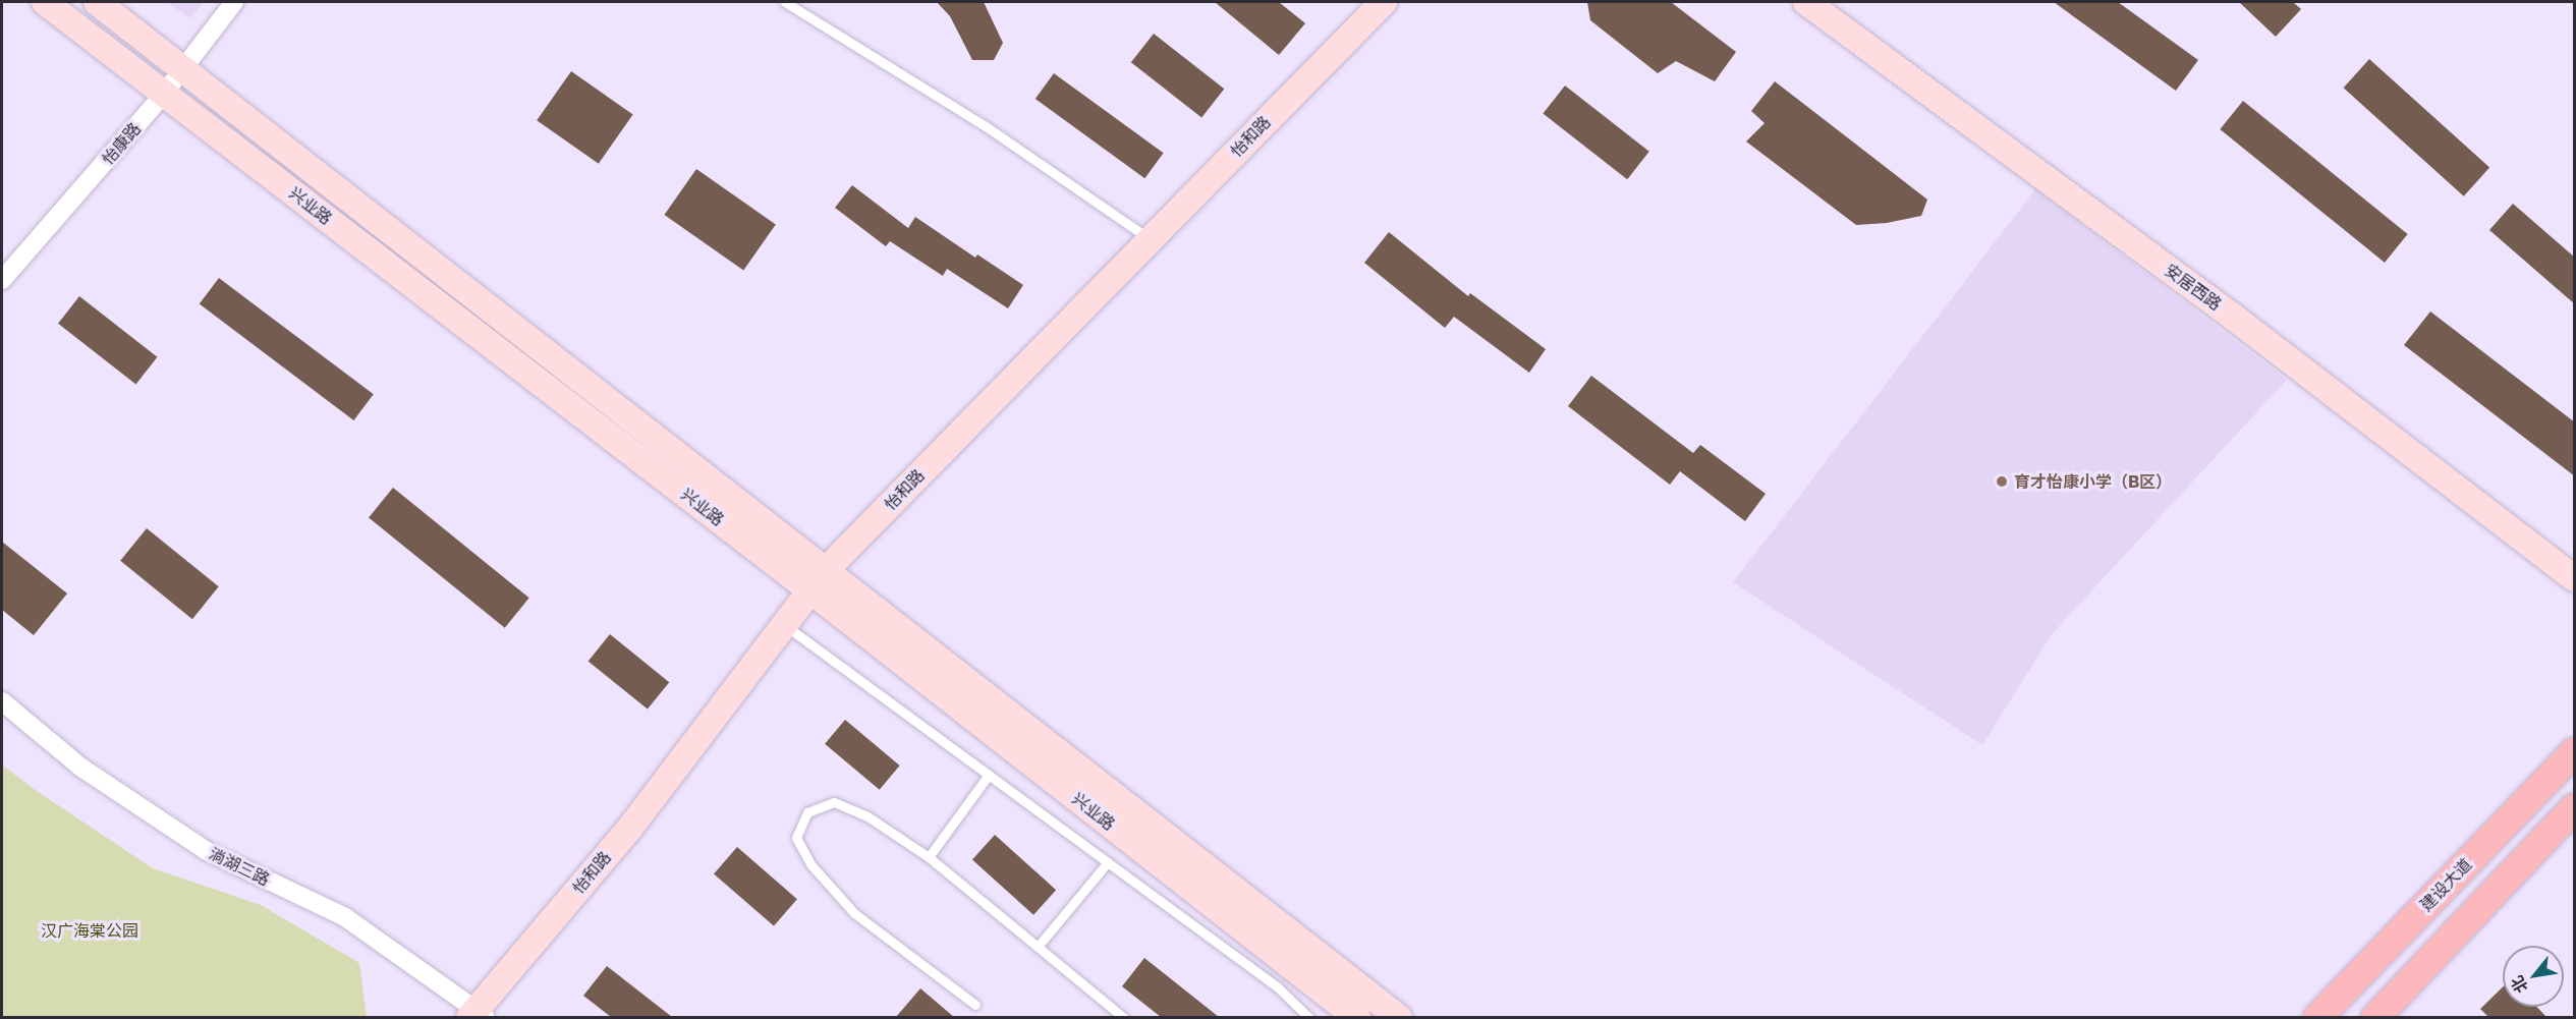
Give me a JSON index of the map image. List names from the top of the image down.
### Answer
{
  "streets": {
    "main road": [
      "怡和路",
      "兴业路",
      "安居西路",
      "建设大道"
    ],
    "street": ["怡康路", "淌湖三路"]
  },
  "crossings": [
    ["怡和路", "兴业路"],
    ["怡和路", "淌湖三路"],
    ["怡康路", "兴业路"]
  ],
  "parks": ["汉广海棠公园"],
  "places": ["育才怡康小学（B区）"],
  "north": "bottom left"
}
